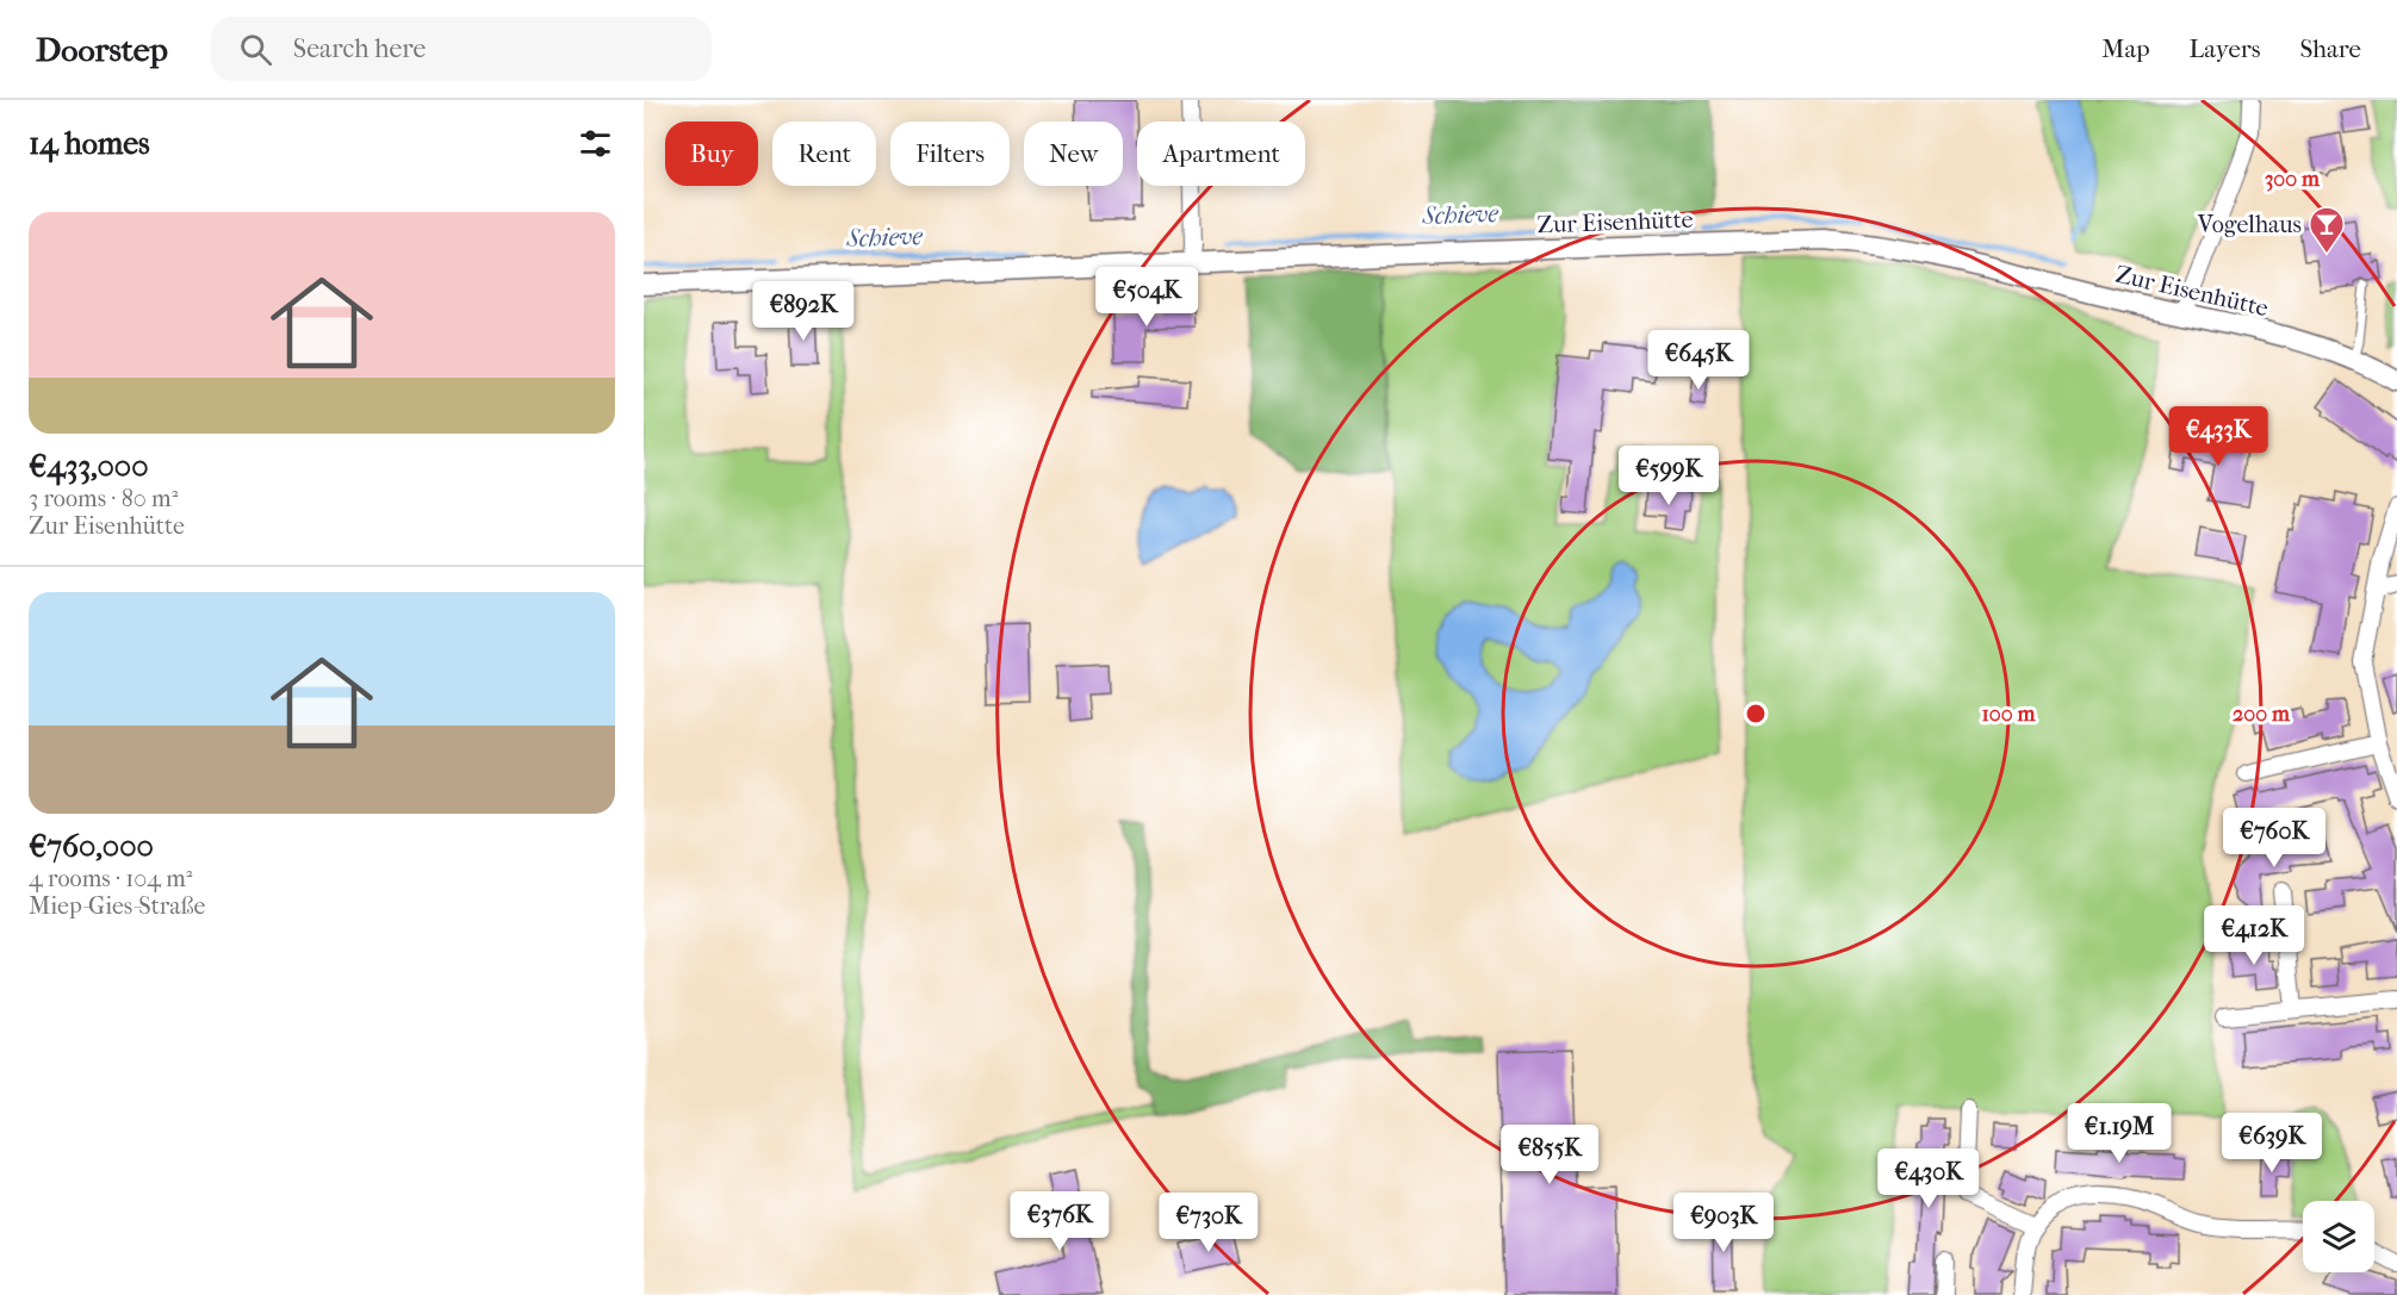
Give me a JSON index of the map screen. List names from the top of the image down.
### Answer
{
  "streets": {
    "street": ["Zur Eisenhütte"]
  },
  "water": ["Schieve"],
  "places": {
    "bar": ["Vogelhaus"]
  },
  "page": {
    "header": "Doorstep",
    "search": "Search here",
    "nav": ["Map", "Layers", "Share"],
    "heading": "14 homes",
    "chip": [
      "Buy",
      "Rent",
      "Filters",
      "New",
      "Apartment"
    ],
    "list": [
      {
        "name": "€433,000",
        "note": "3 rooms · 80 m² · Zur Eisenhütte"
      },
      {
        "name": "€760,000",
        "note": "4 rooms · 104 m² · Miep-Gies-Straße"
      }
    ],
    "price": [
      "€504K",
      "€892K",
      "€645K",
      "€433K",
      "€599K",
      "€760K",
      "€412K",
      "€1.19M",
      "€639K",
      "€855K",
      "€430K",
      "€376K",
      "€730K",
      "€903K"
    ]
  },
  "rings": ["300 m", "100 m", "200 m"]
}
